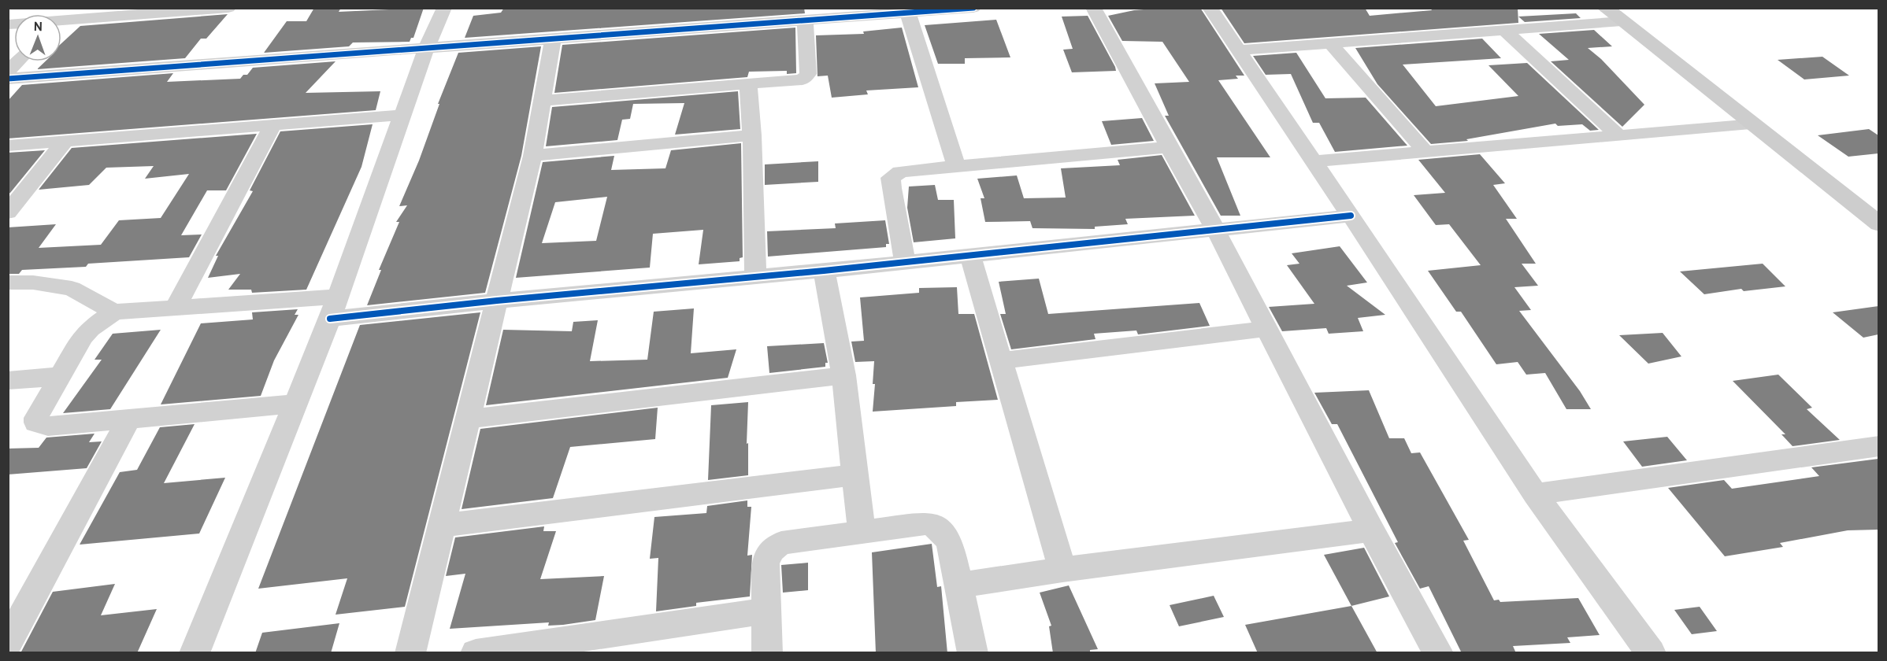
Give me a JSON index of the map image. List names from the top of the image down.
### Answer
{
  "north": "top"
}
